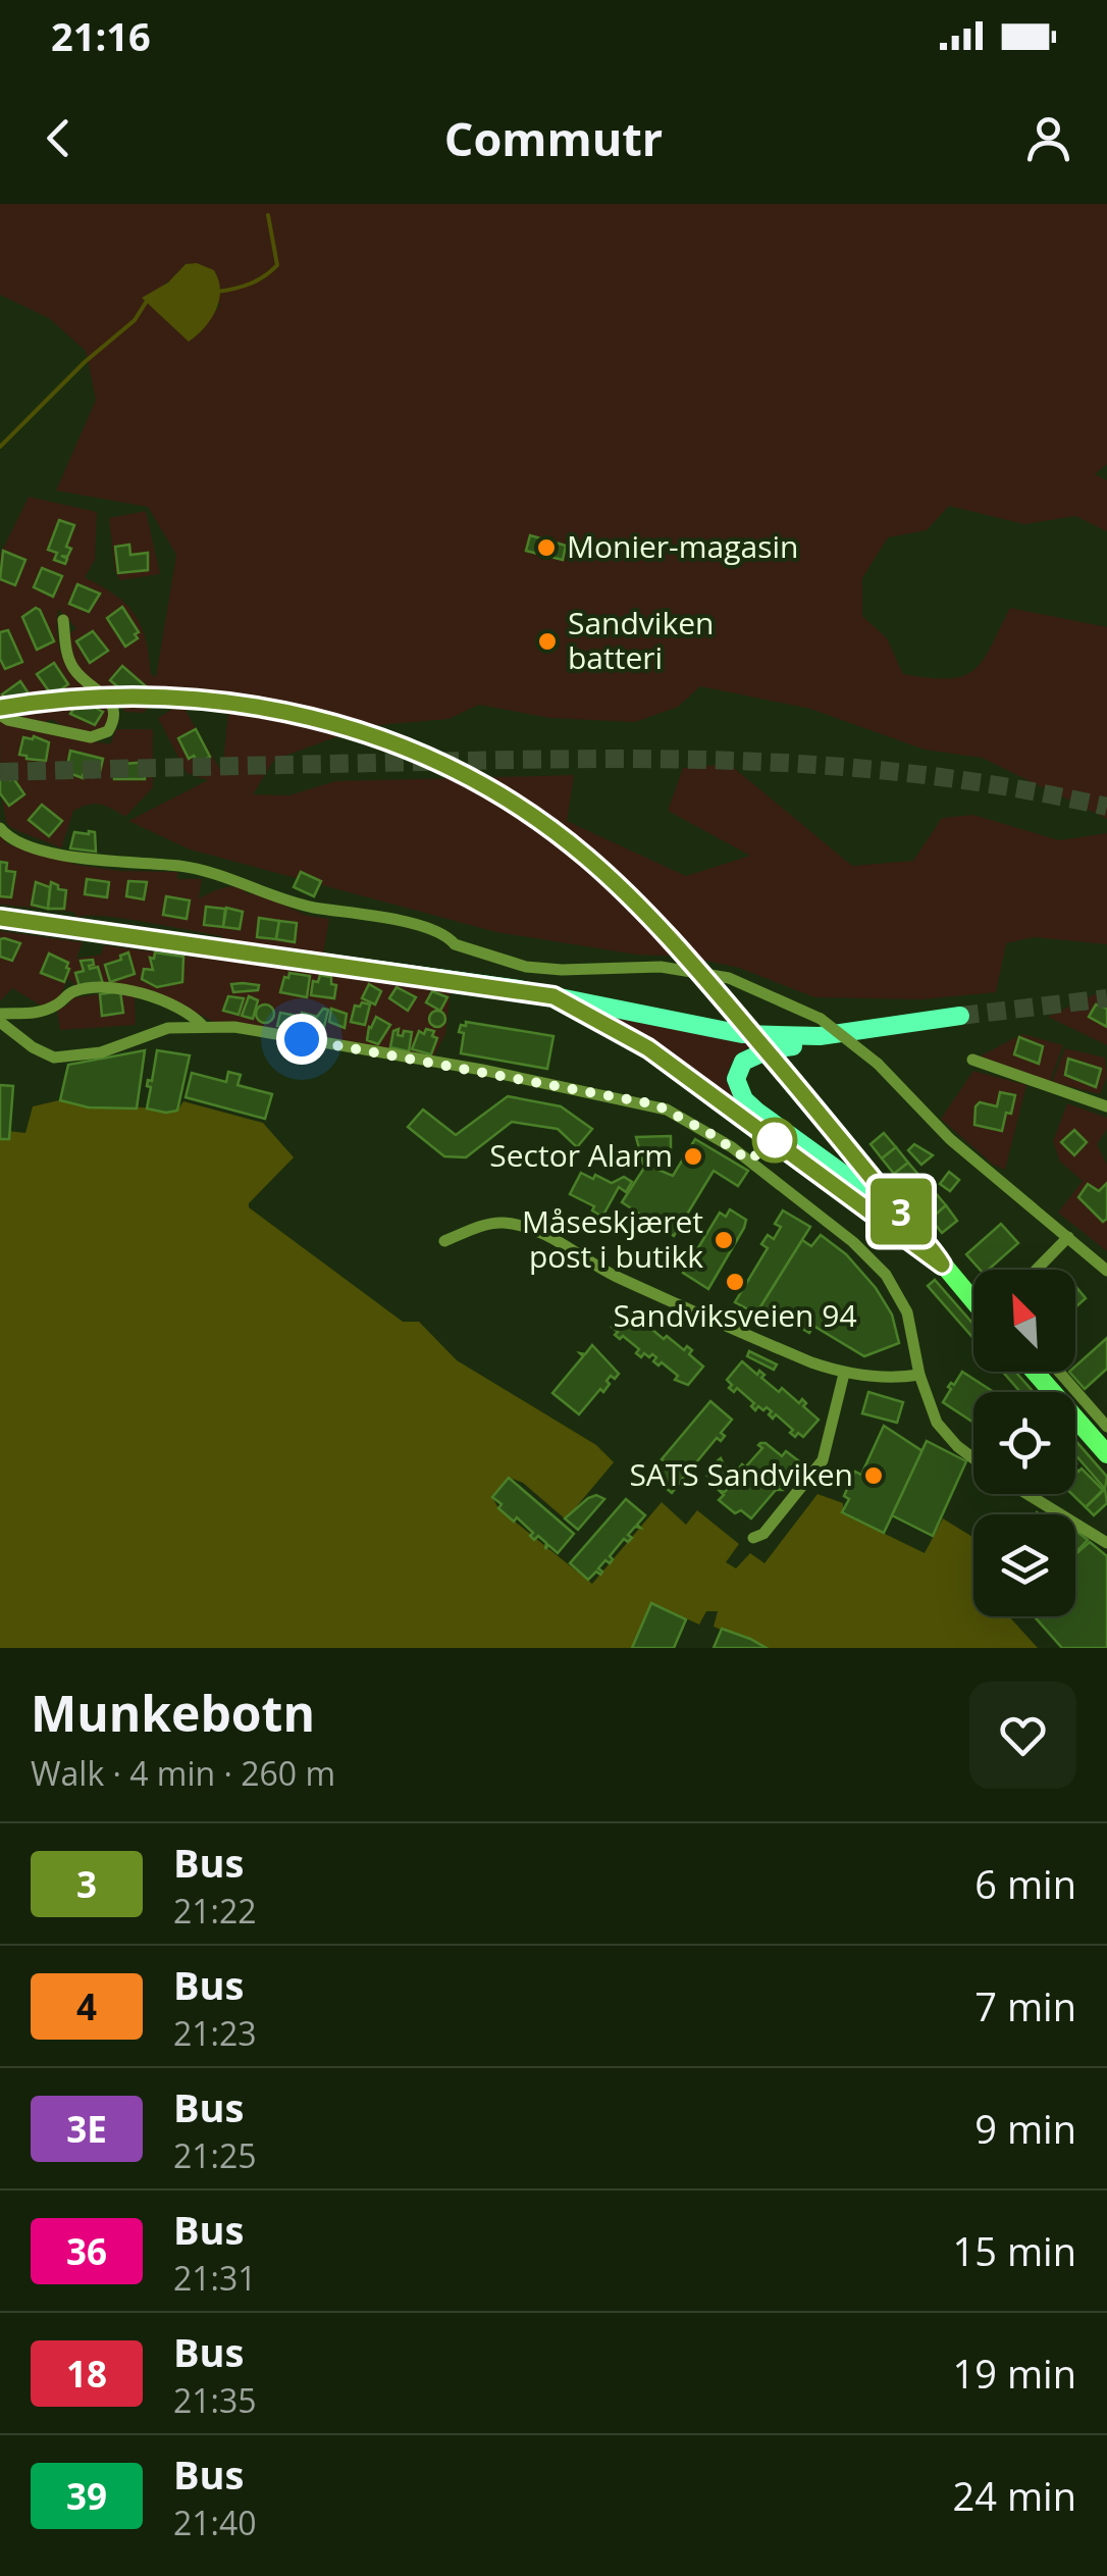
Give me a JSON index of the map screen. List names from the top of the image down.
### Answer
{
  "places": [
    "Monier-magasin",
    "Sandviken batteri",
    "Sector Alarm",
    "Måseskjæret post i butikk",
    "Sandviksveien 94",
    "SATS Sandviken"
  ],
  "lines": ["bus line 3"],
  "north": "top left",
  "page": {
    "status": "21:16",
    "header": "Commutr",
    "on_map": "3",
    "heading": ["Munkebotn", "Walk · 4 min · 260 m"],
    "list": [
      {
        "mark": "3",
        "name": "Bus",
        "note": "21:22",
        "value": "6 min"
      },
      {
        "mark": "4",
        "name": "Bus",
        "note": "21:23",
        "value": "7 min"
      },
      {
        "mark": "3E",
        "name": "Bus",
        "note": "21:25",
        "value": "9 min"
      },
      {
        "mark": "36",
        "name": "Bus",
        "note": "21:31",
        "value": "15 min"
      },
      {
        "mark": "18",
        "name": "Bus",
        "note": "21:35",
        "value": "19 min"
      },
      {
        "mark": "39",
        "name": "Bus",
        "note": "21:40",
        "value": "24 min"
      }
    ]
  }
}
